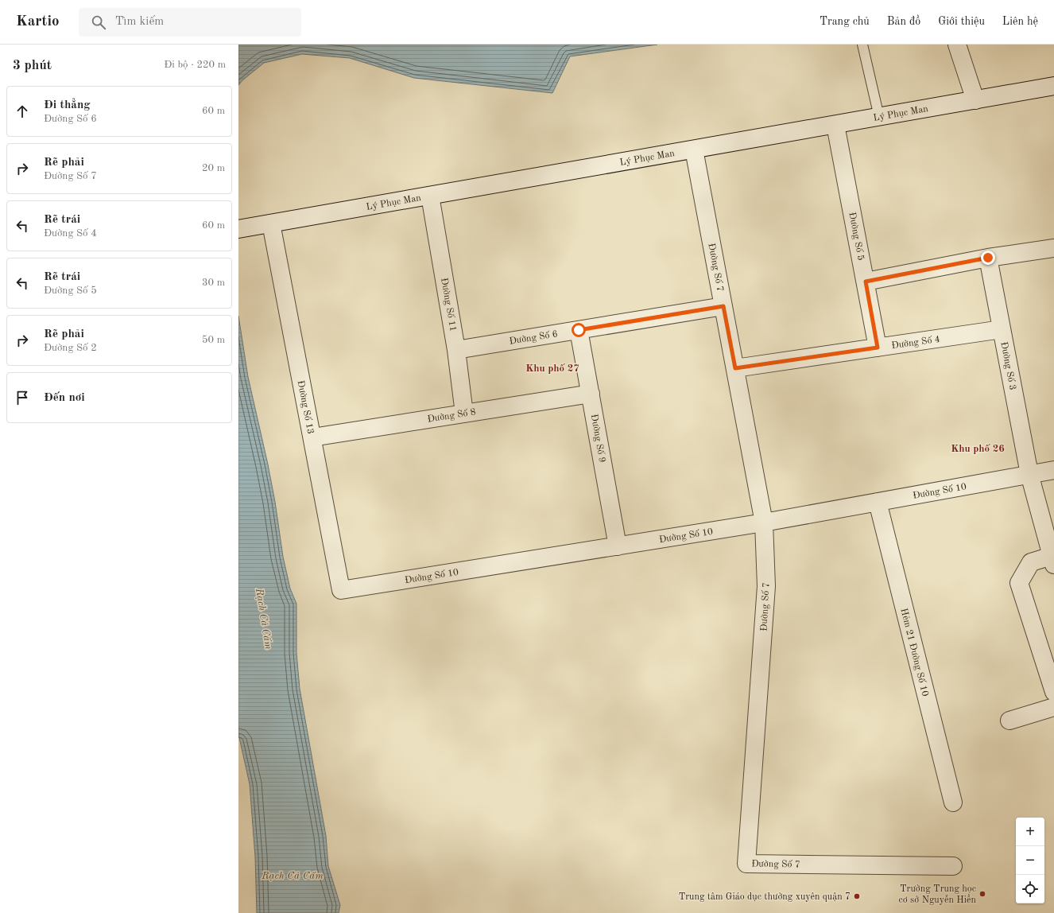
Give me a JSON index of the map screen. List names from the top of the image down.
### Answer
{
  "streets": {
    "street": [
      "Lý Phục Man",
      "Đường Số 5",
      "Đường Số 7",
      "Đường Số 11",
      "Đường Số 6",
      "Đường Số 4",
      "Đường Số 3",
      "Đường Số 13",
      "Đường Số 8",
      "Đường Số 9",
      "Đường Số 10",
      "Hẻm 21 Đường Số 10"
    ]
  },
  "crossings": [
    ["Lý Phục Man", "Đường Số 5"],
    ["Lý Phục Man", "Đường Số 7"],
    ["Lý Phục Man", "Đường Số 11"],
    ["Lý Phục Man", "Đường Số 13"],
    ["Đường Số 5", "Đường Số 4"],
    ["Đường Số 7", "Đường Số 6"],
    ["Đường Số 7", "Đường Số 4"],
    ["Đường Số 7", "Đường Số 10"],
    ["Đường Số 11", "Đường Số 6"],
    ["Đường Số 11", "Đường Số 8"],
    ["Đường Số 6", "Đường Số 9"],
    ["Đường Số 4", "Đường Số 3"],
    ["Đường Số 3", "Đường Số 10"],
    ["Đường Số 13", "Đường Số 8"],
    ["Đường Số 13", "Đường Số 10"],
    ["Đường Số 8", "Đường Số 9"],
    ["Đường Số 9", "Đường Số 10"],
    ["Đường Số 10", "Hẻm 21 Đường Số 10"]
  ],
  "districts": ["Khu phố 27", "Khu phố 26"],
  "water": ["Rạch Cả Cấm"],
  "places": ["Trường Trung học cơ sở Nguyễn Hiền", "Trung tâm Giáo dục thường xuyên quận 7"],
  "page": {
    "header": "Kartio",
    "search": "Tìm kiếm",
    "nav": [
      "Trang chủ",
      "Bản đồ",
      "Giới thiệu",
      "Liên hệ"
    ],
    "heading": ["3 phút", "Đi bộ · 220 m"],
    "list": [
      ["Đi thẳng", "Đường Số 6", "60 m"],
      ["Rẽ phải", "Đường Số 7", "20 m"],
      ["Rẽ trái", "Đường Số 4", "60 m"],
      ["Rẽ trái", "Đường Số 5", "30 m"],
      ["Rẽ phải", "Đường Số 2", "50 m"],
      "Đến nơi"
    ],
    "map_buttons": ["+", "−"]
  }
}
